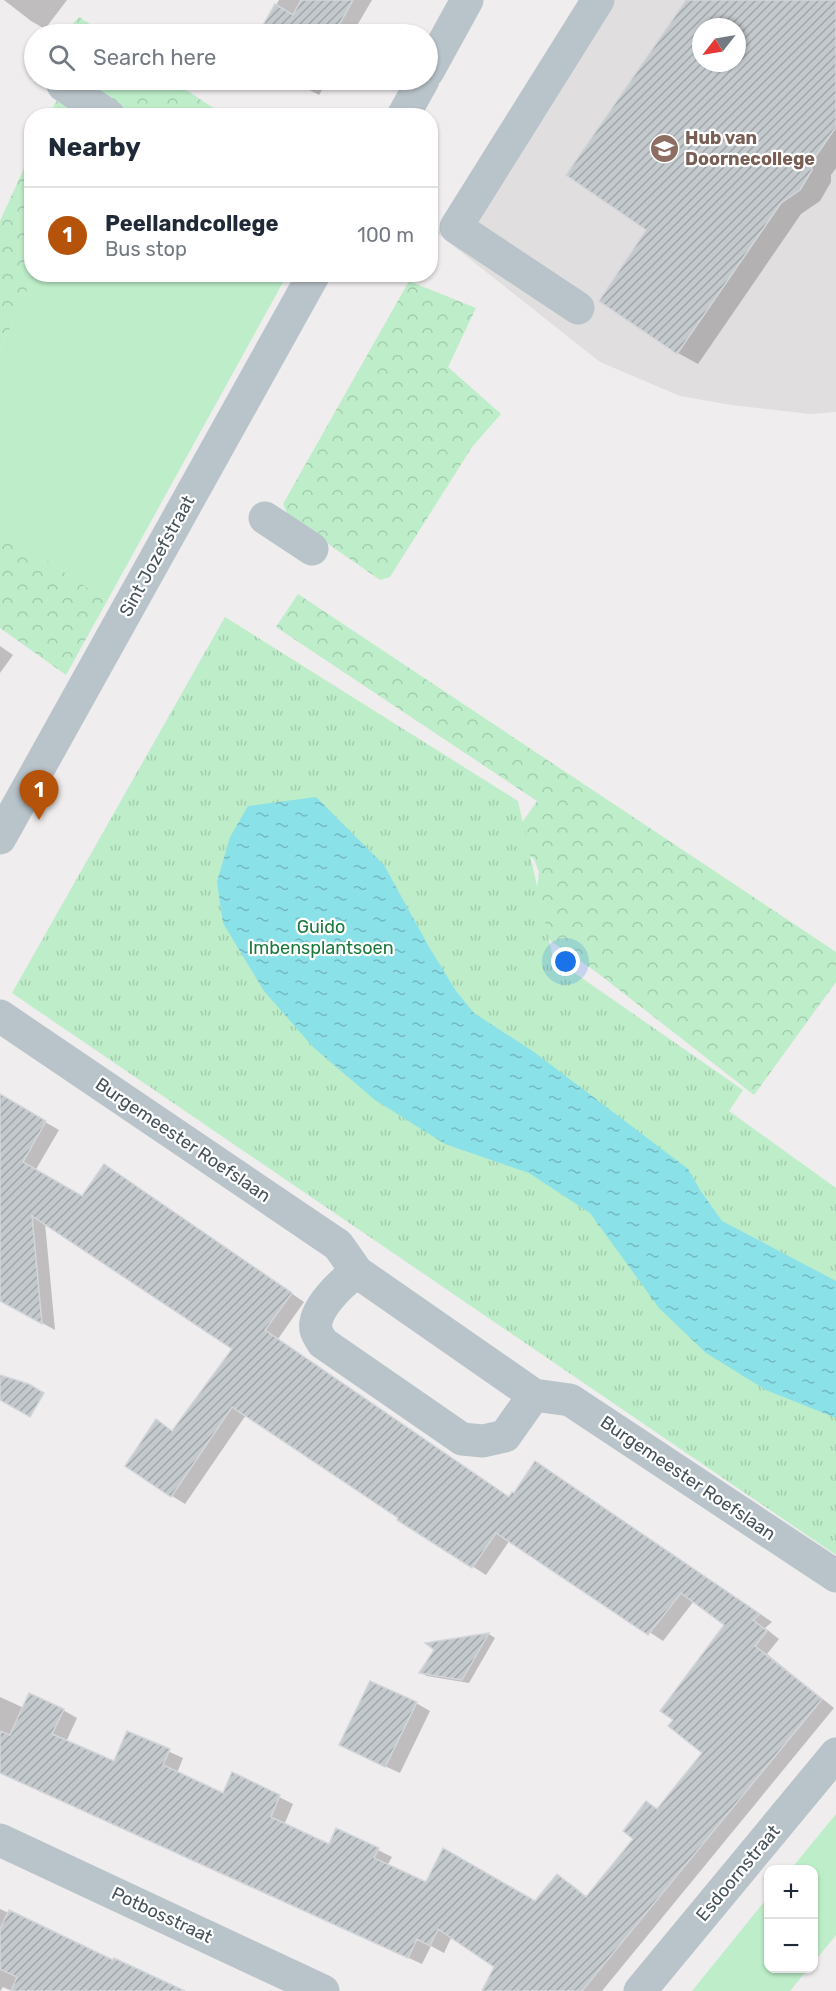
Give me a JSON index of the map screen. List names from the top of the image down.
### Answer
{
  "streets": {
    "street": [
      "Sint Jozefstraat",
      "Burgemeester Roefslaan",
      "Esdoornstraat",
      "Potbosstraat"
    ]
  },
  "parks": ["Guido Imbensplantsoen"],
  "places": {
    "school or university": ["Hub van Doornecollege"]
  },
  "north": "bottom left",
  "page": {
    "search": "Search here",
    "heading": "Nearby",
    "list": [
      {
        "mark": "1",
        "name": "Peellandcollege",
        "note": "Bus stop",
        "value": "100 m"
      }
    ],
    "pins": "1",
    "map_buttons": ["+", "−"]
  }
}
